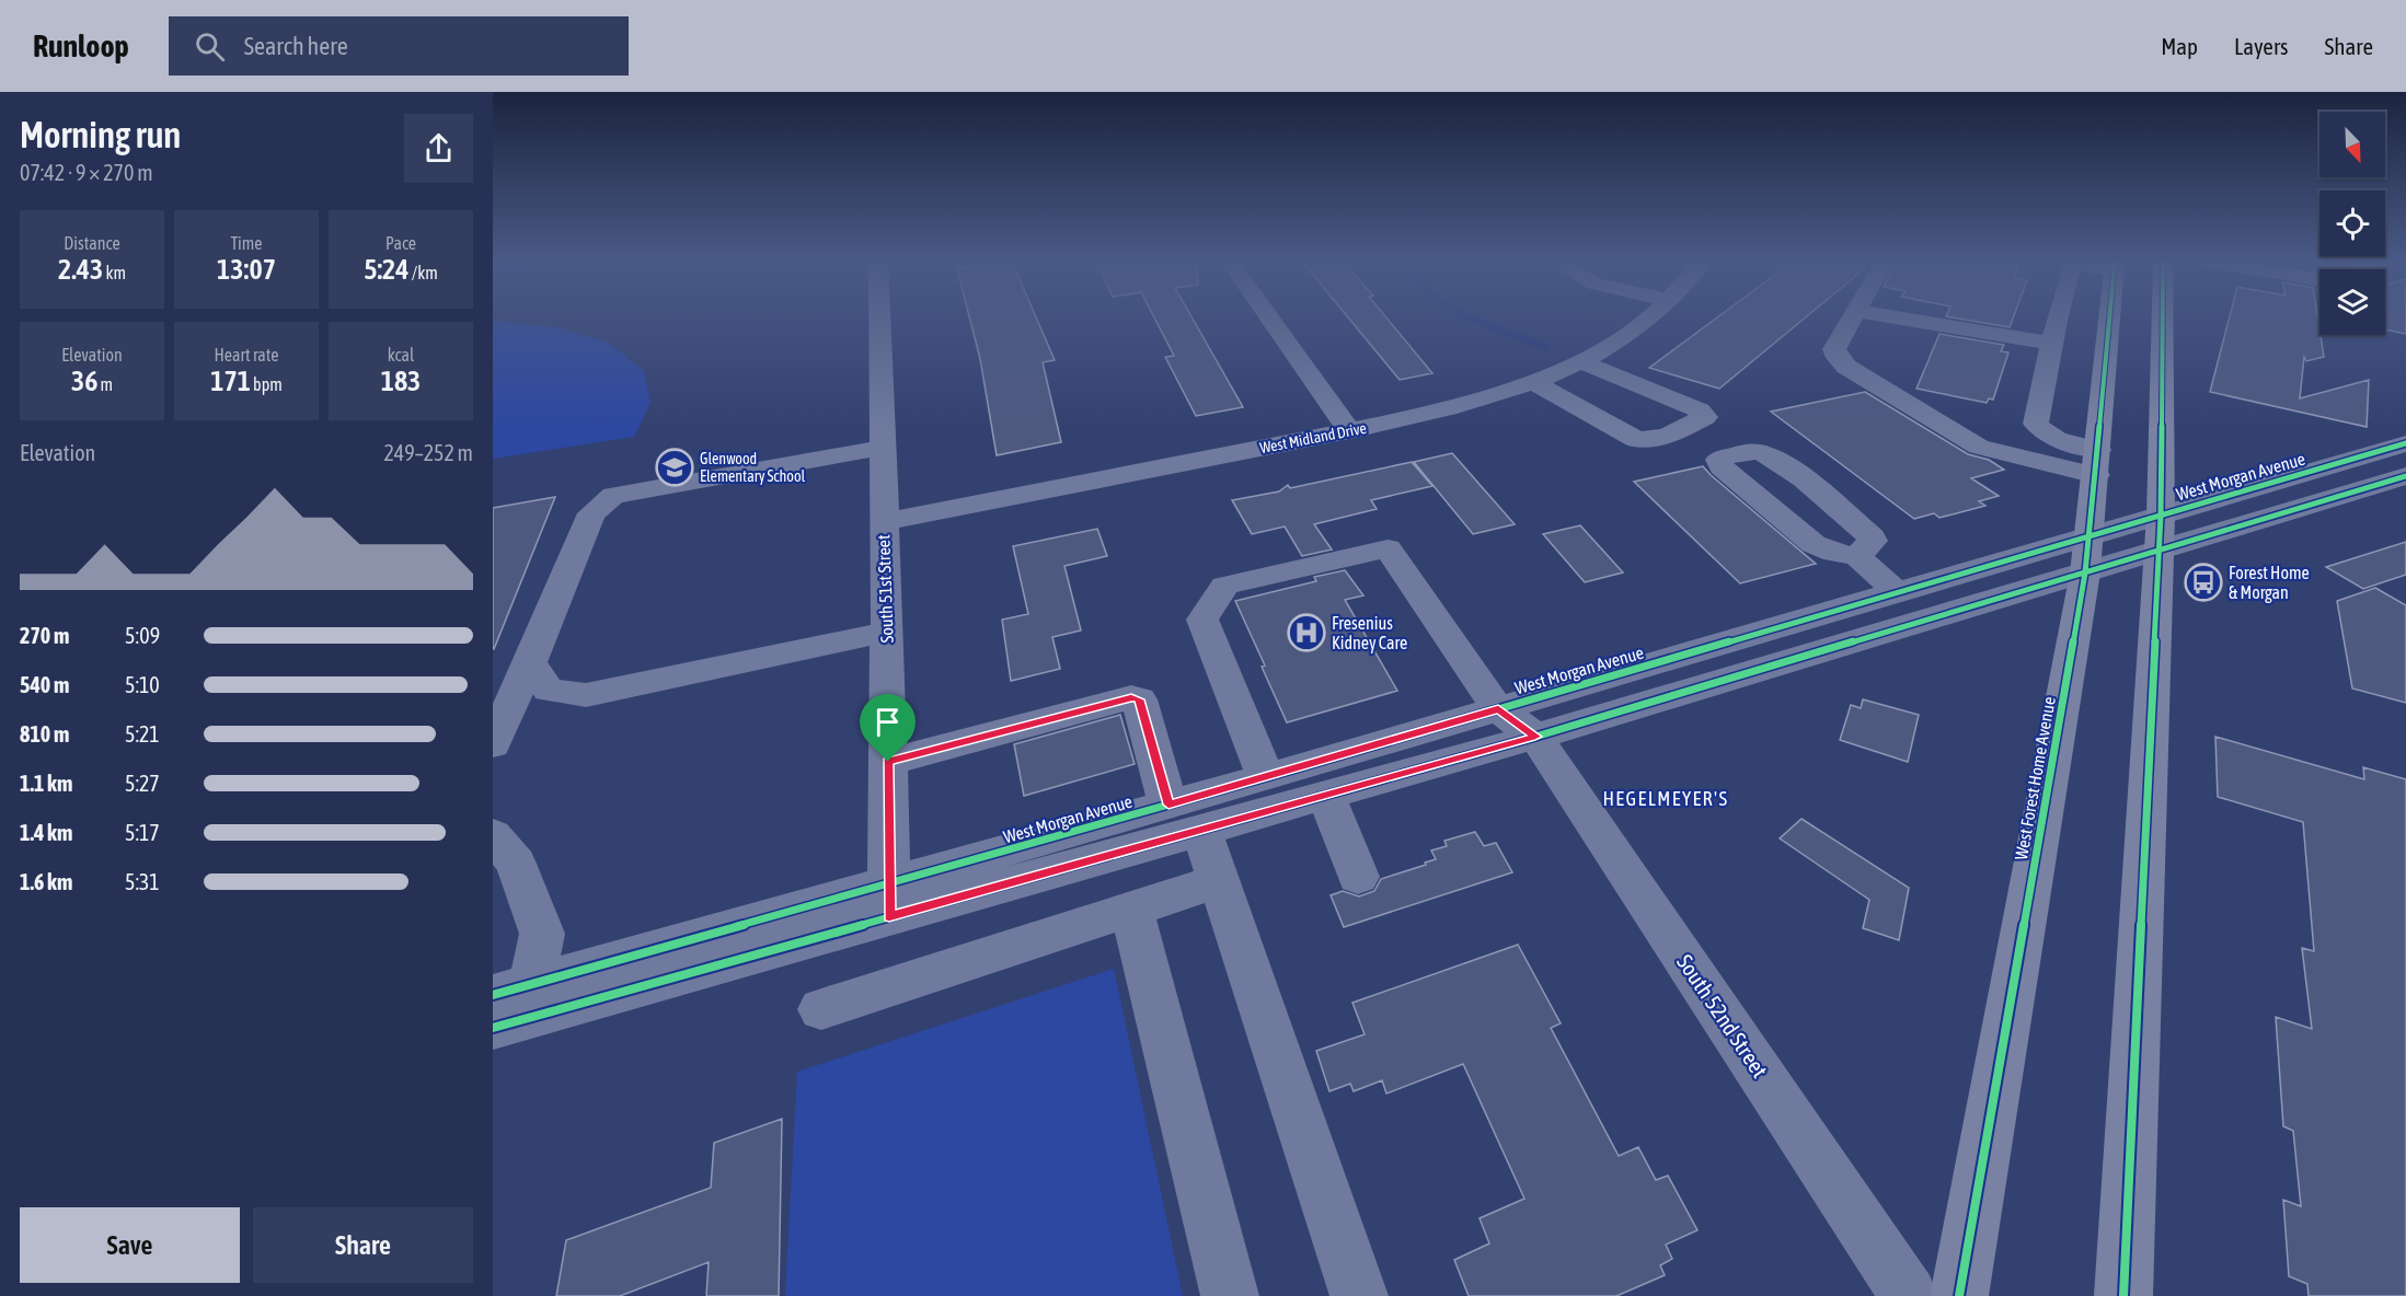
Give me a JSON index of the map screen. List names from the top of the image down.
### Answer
{
  "streets": {
    "main road": ["West Forest Home Avenue"],
    "street": [
      "West Midland Drive",
      "West Morgan Avenue",
      "South 51st Street",
      "South 52nd Street"
    ]
  },
  "crossings": [
    ["West Midland Drive", "South 51st Street"],
    ["West Morgan Avenue", "South 51st Street"],
    ["West Morgan Avenue", "West Forest Home Avenue"],
    ["West Morgan Avenue", "South 52nd Street"]
  ],
  "districts": ["HEGELMEYER'S"],
  "places": {
    "school or university": ["Glenwood Elementary School"],
    "bus stop": ["Forest Home & Morgan"],
    "hospital": ["Fresenius Kidney Care"]
  },
  "north": "bottom right",
  "page": {
    "header": "Runloop",
    "search": "Search here",
    "nav": ["Map", "Layers", "Share"],
    "heading": ["Morning run", "07:42 · 9 × 270 m"],
    "stats": [
      ["Distance", "2.43 km"],
      ["Time", "13:07"],
      ["Pace", "5:24 /km"],
      ["Elevation", "36 m"],
      ["Heart rate", "171 bpm"],
      ["kcal", "183"]
    ],
    "chart": ["Elevation", "249–252 m"],
    "list": [
      {
        "name": "270 m",
        "note": "5:09"
      },
      {
        "name": "540 m",
        "note": "5:10"
      },
      {
        "name": "810 m",
        "note": "5:21"
      },
      {
        "name": "1.1 km",
        "note": "5:27"
      },
      {
        "name": "1.4 km",
        "note": "5:17"
      },
      {
        "name": "1.6 km",
        "note": "5:31"
      }
    ],
    "buttons": ["Save", "Share"]
  }
}
